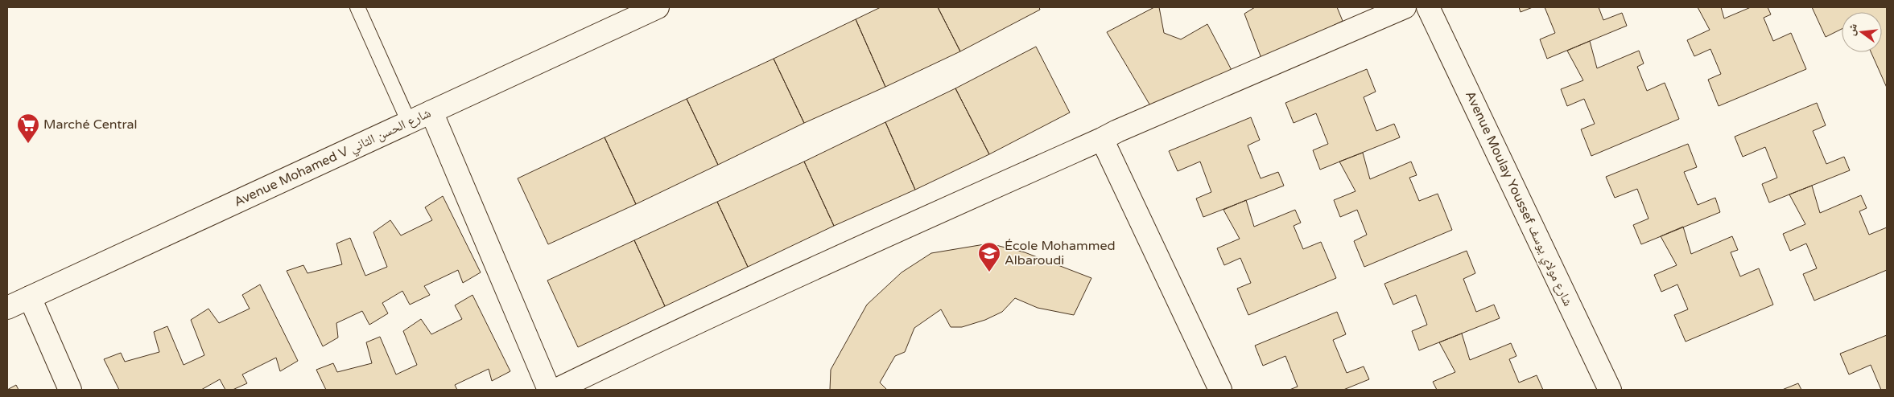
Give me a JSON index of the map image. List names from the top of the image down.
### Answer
{
  "streets": {
    "street": ["Avenue Mohamed V شارع الحسن الثاني", "Avenue Moulay Youssef شارع مولاي يوسف"]
  },
  "places": {
    "supermarket": ["Marché Central"],
    "school or university": ["École Mohammed Albaroudi"]
  },
  "north": "left"
}
